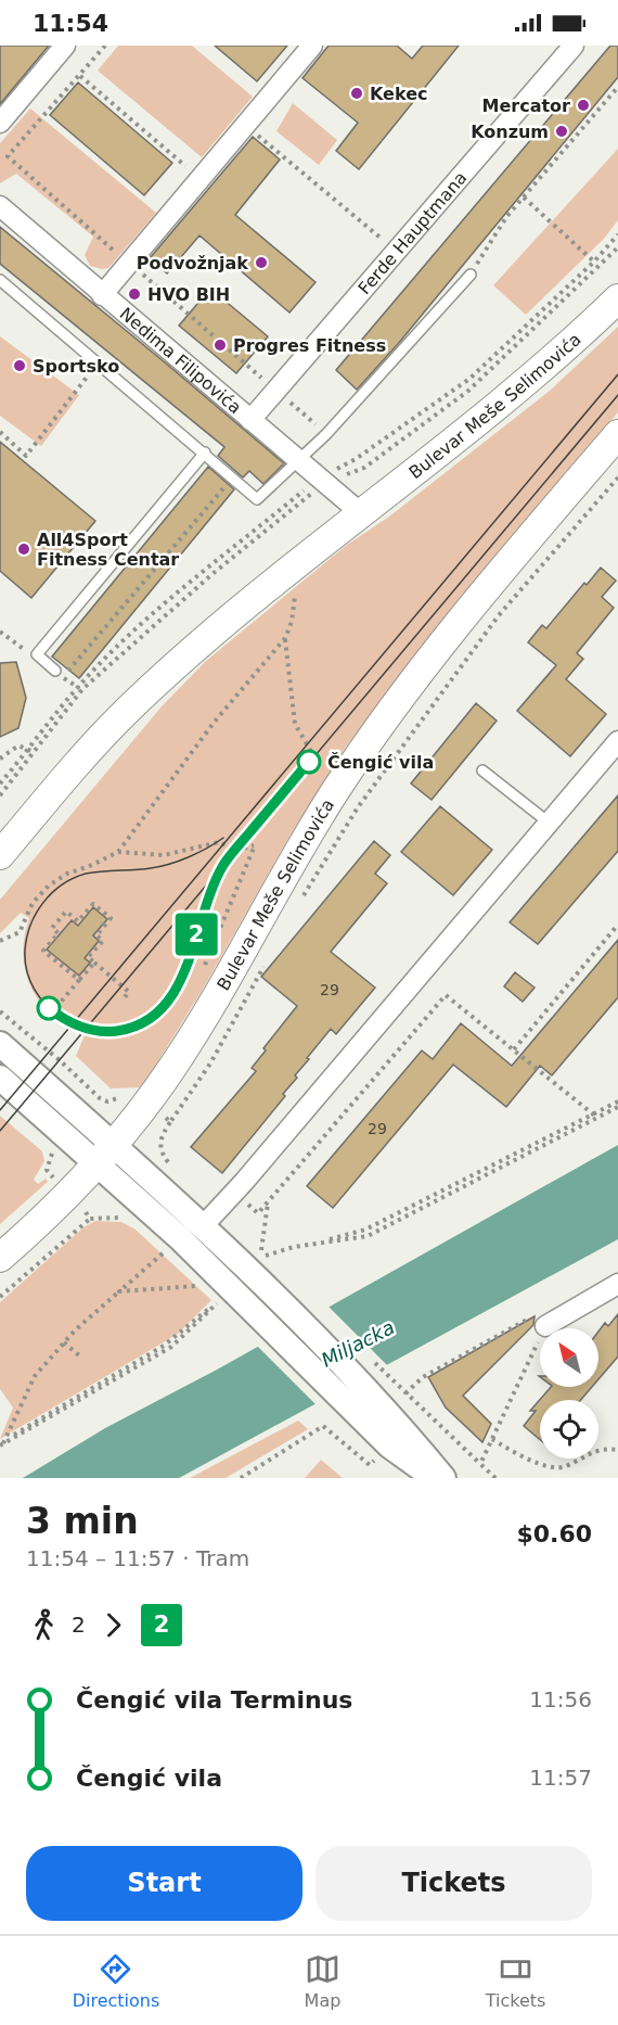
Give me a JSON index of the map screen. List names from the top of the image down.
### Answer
{
  "streets": {
    "main road": ["Bulevar Meše Selimovića"],
    "street": ["Ferde Hauptmana", "Nedima Filipovića"]
  },
  "crossings": [
    ["Ferde Hauptmana", "Nedima Filipovića"],
    ["Nedima Filipovića", "Bulevar Meše Selimovića"]
  ],
  "water": ["Miljacka"],
  "places": [
    "Kekec",
    "Mercator",
    "Konzum",
    "Podvožnjak",
    "HVO BIH",
    "Progres Fitness",
    "Sportsko",
    "All4Sport Fitness Centar",
    "Čengić vila"
  ],
  "lines": ["tram line 2"],
  "house_numbers": ["29", "29"],
  "north": "top left",
  "page": {
    "status": "11:54",
    "on_map": "2",
    "heading": ["3 min", "11:54 – 11:57 · Tram", "$0.60"],
    "legs": ["2", "2"],
    "list": [
      {
        "name": "Čengić vila Terminus",
        "value": "11:56"
      },
      {
        "name": "Čengić vila",
        "value": "11:57"
      }
    ],
    "buttons": ["Start", "Tickets"],
    "tabs": ["Directions", "Map", "Tickets"]
  }
}
